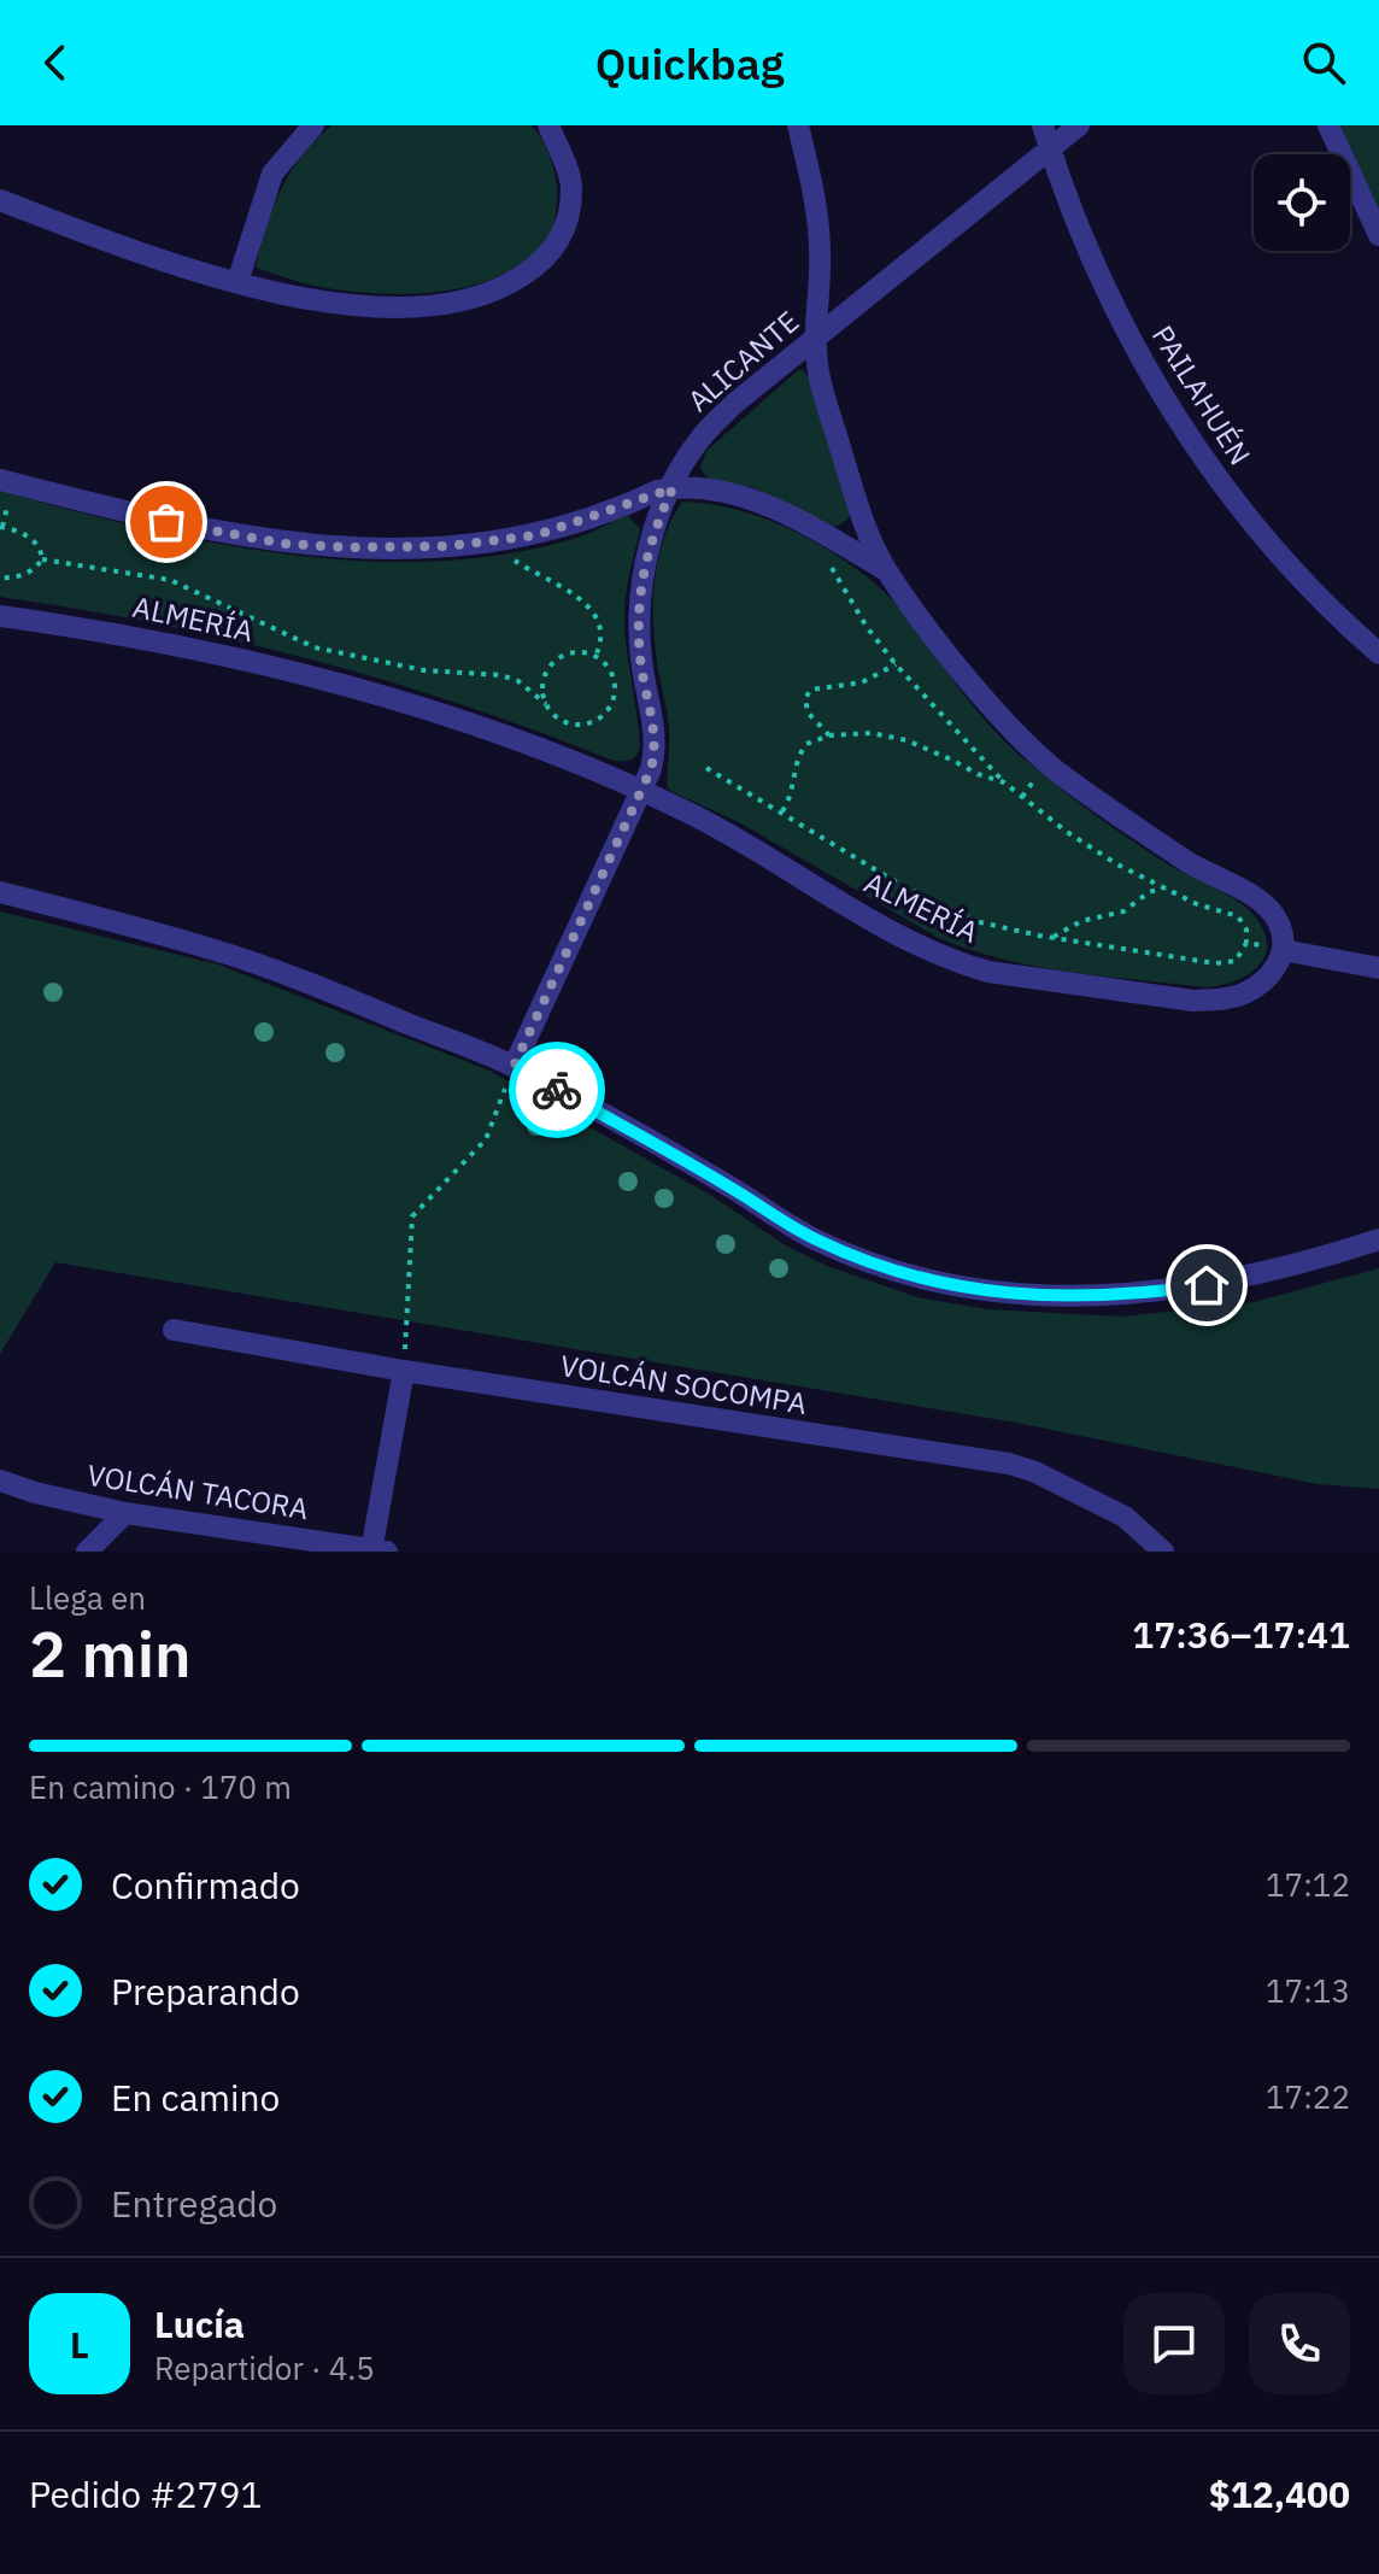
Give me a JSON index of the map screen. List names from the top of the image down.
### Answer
{
  "streets": {
    "street": [
      "ALICANTE",
      "PAILAHUÉN",
      "ALMERÍA",
      "VOLCÁN SOCOMPA",
      "VOLCÁN TACORA"
    ]
  },
  "crossings": [
    ["ALICANTE", "PAILAHUÉN"],
    ["ALICANTE", "ALMERÍA"]
  ],
  "page": {
    "header": "Quickbag",
    "heading": ["2 min", "Llega en", "17:36–17:41"],
    "panel": [
      "Lucía",
      "Repartidor · 4.5",
      "Pedido #2791",
      "$12,400"
    ],
    "bar": "En camino · 170 m",
    "list": [
      ["Confirmado", "17:12"],
      ["Preparando", "17:13"],
      ["En camino", "17:22"],
      "Entregado"
    ],
    "round": "L"
  }
}
